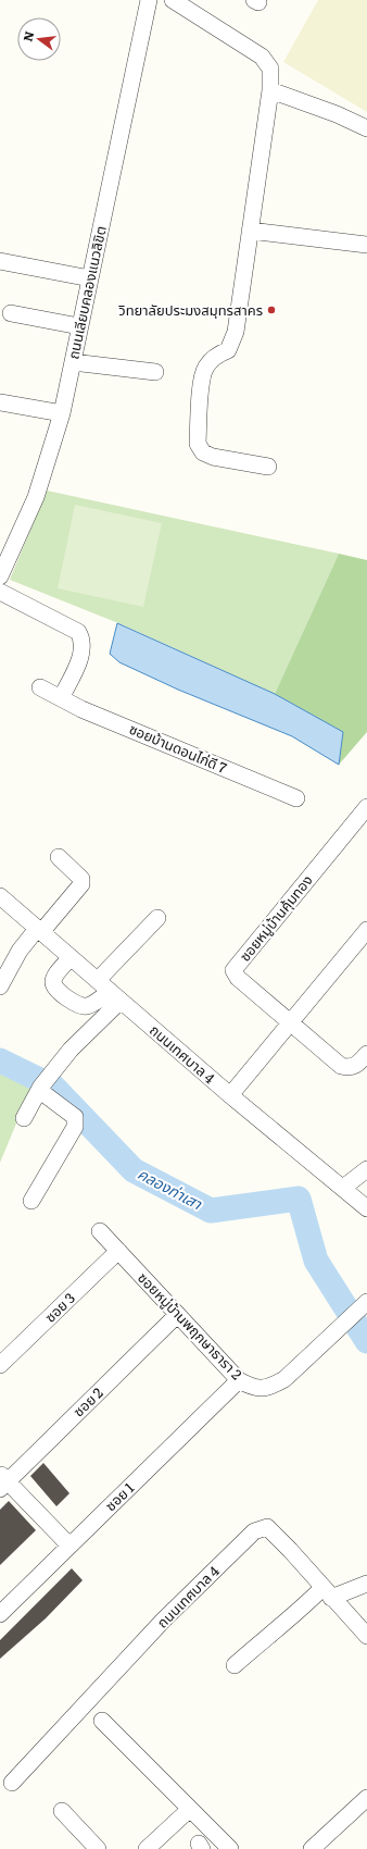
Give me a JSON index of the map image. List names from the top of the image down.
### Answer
{
  "streets": {
    "street": [
      "ถนนเลียบคลองแนวลิขิต",
      "ซอยบ้านดอนไก่ดี 7",
      "ซอยหมู่บ้านคุ้มทอง",
      "ถนนเทศบาล 4",
      "ซอย 3",
      "ซอยหมู่บ้านพฤกษาธารา 2",
      "ซอย 2",
      "ซอย 1"
    ]
  },
  "crossings": [
    ["ซอย 3", "ซอยหมู่บ้านพฤกษาธารา 2"],
    ["ซอยหมู่บ้านพฤกษาธารา 2", "ซอย 2"],
    ["ซอยหมู่บ้านพฤกษาธารา 2", "ซอย 1"]
  ],
  "water": ["คลองท่าเสา"],
  "places": ["วิทยาลัยประมงสมุทรสาคร"],
  "north": "left"
}
